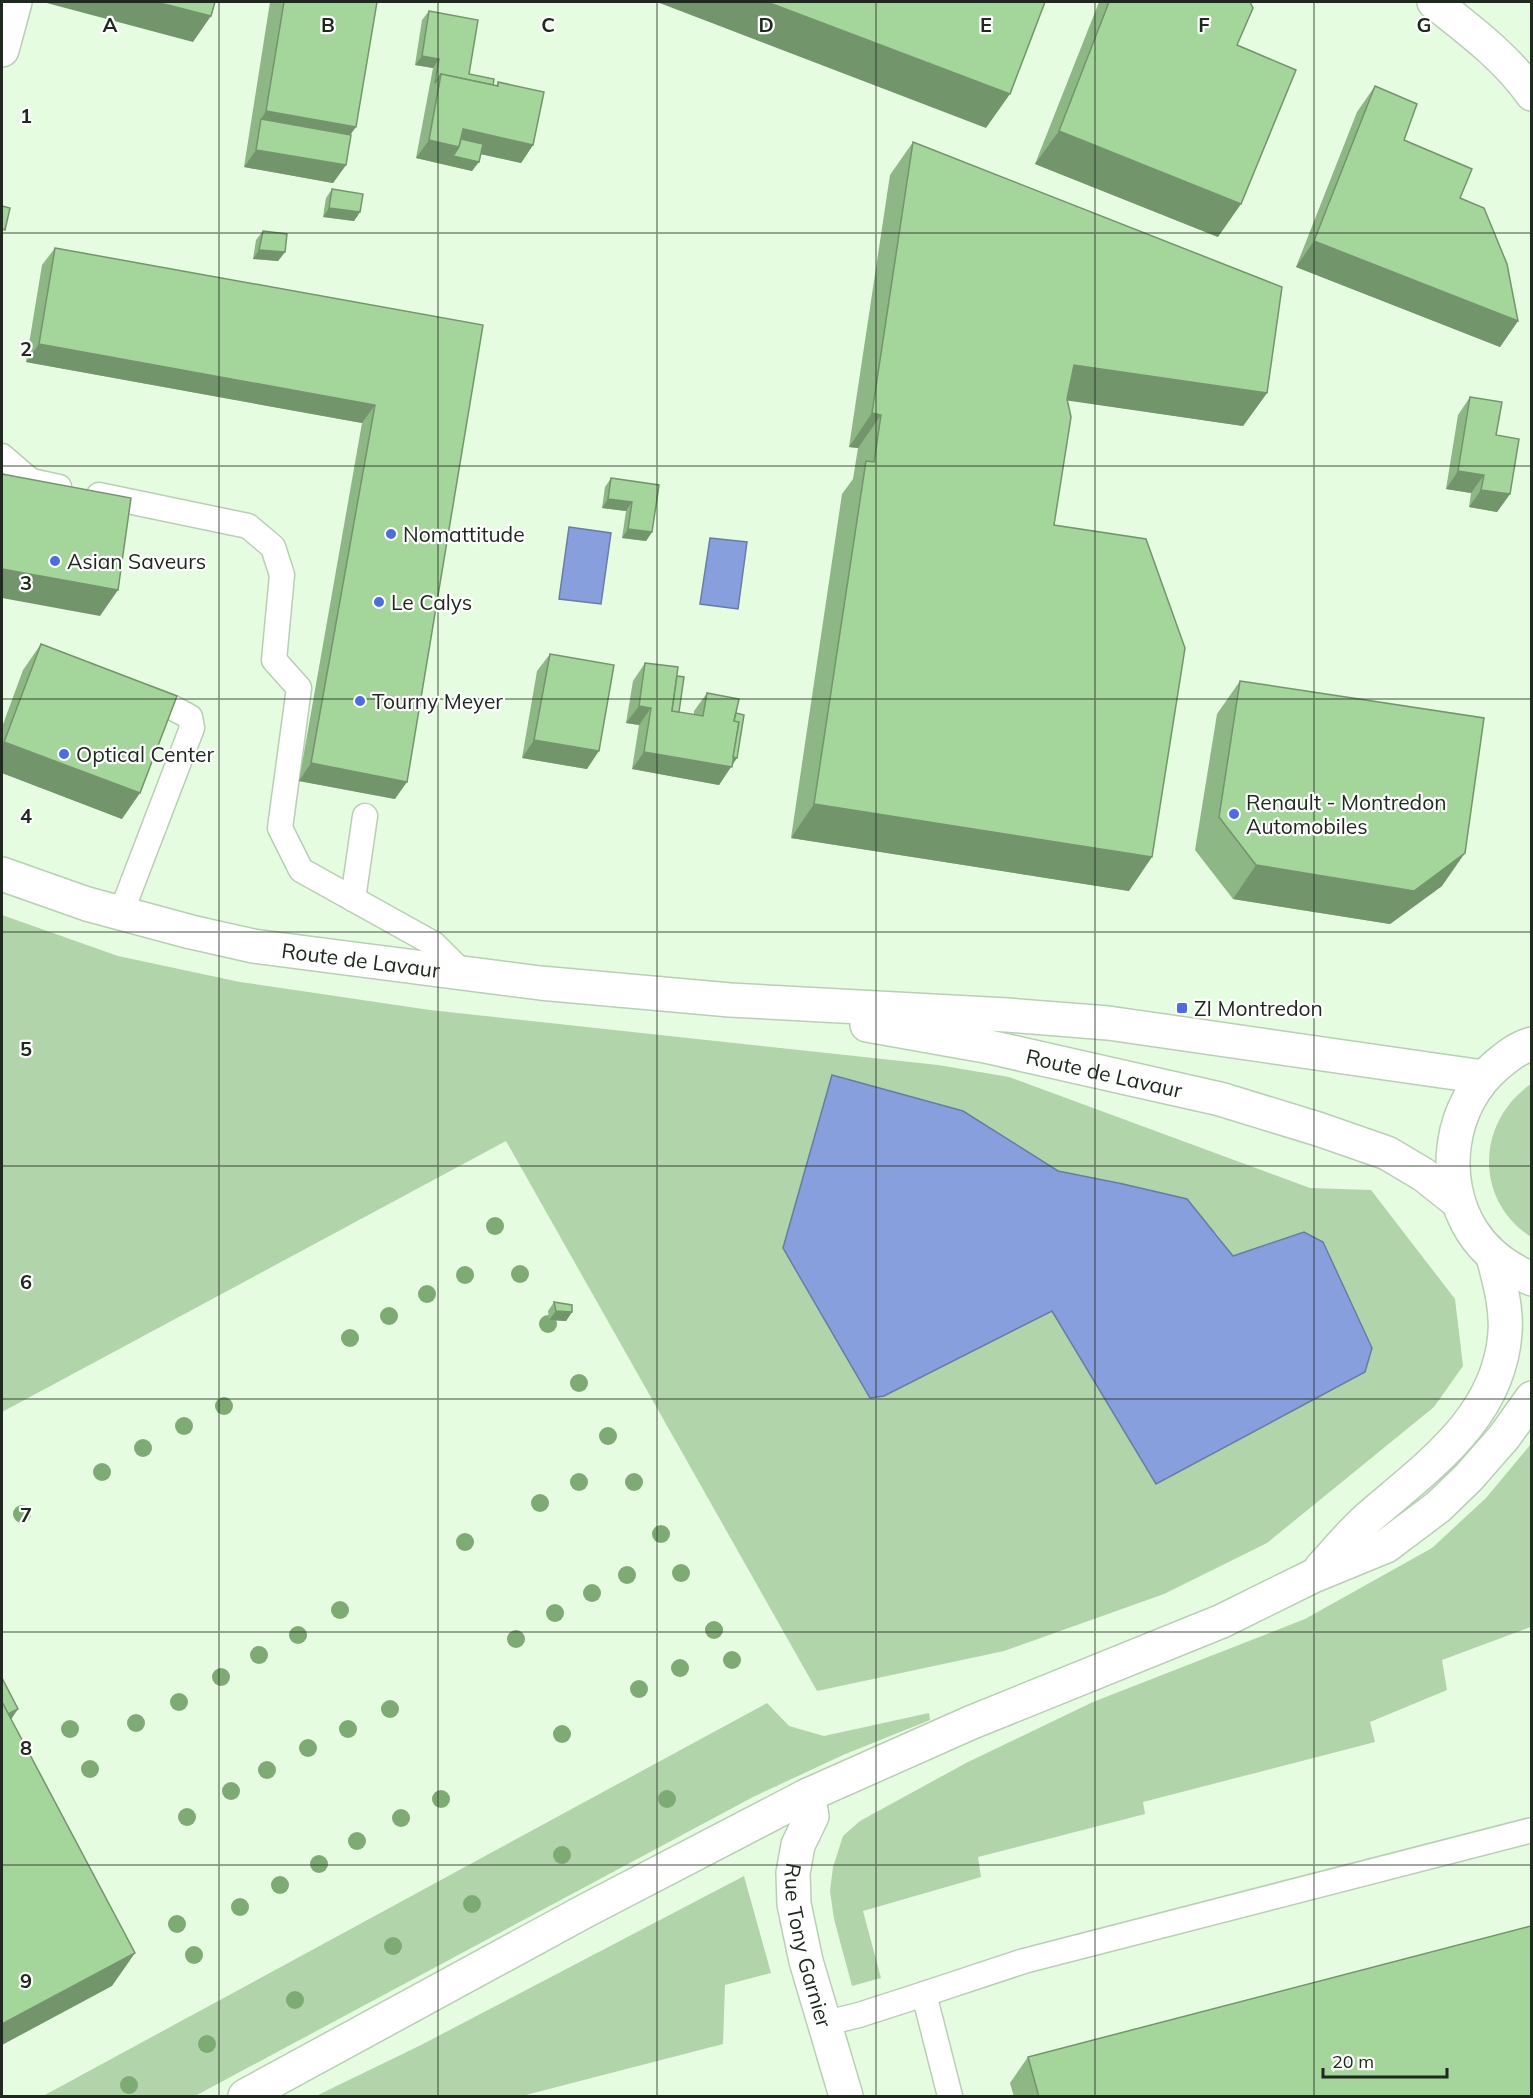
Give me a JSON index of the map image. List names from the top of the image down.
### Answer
{
  "streets": {
    "main road": ["Route de Lavaur", "Rue Tony Garnier"]
  },
  "places": {
    "other": [
      "Nomattitude",
      "Asian Saveurs",
      "Le Calys",
      "Tourny Meyer",
      "Optical Center",
      "Renault - Montredon Automobiles"
    ],
    "transit": ["ZI Montredon"]
  },
  "scale_bar": "20 m",
  "grid": {
    "columns": [
      "A",
      "B",
      "C",
      "D",
      "E",
      "F",
      "G"
    ],
    "rows": [
      "1",
      "2",
      "3",
      "4",
      "5",
      "6",
      "7",
      "8",
      "9"
    ]
  }
}
